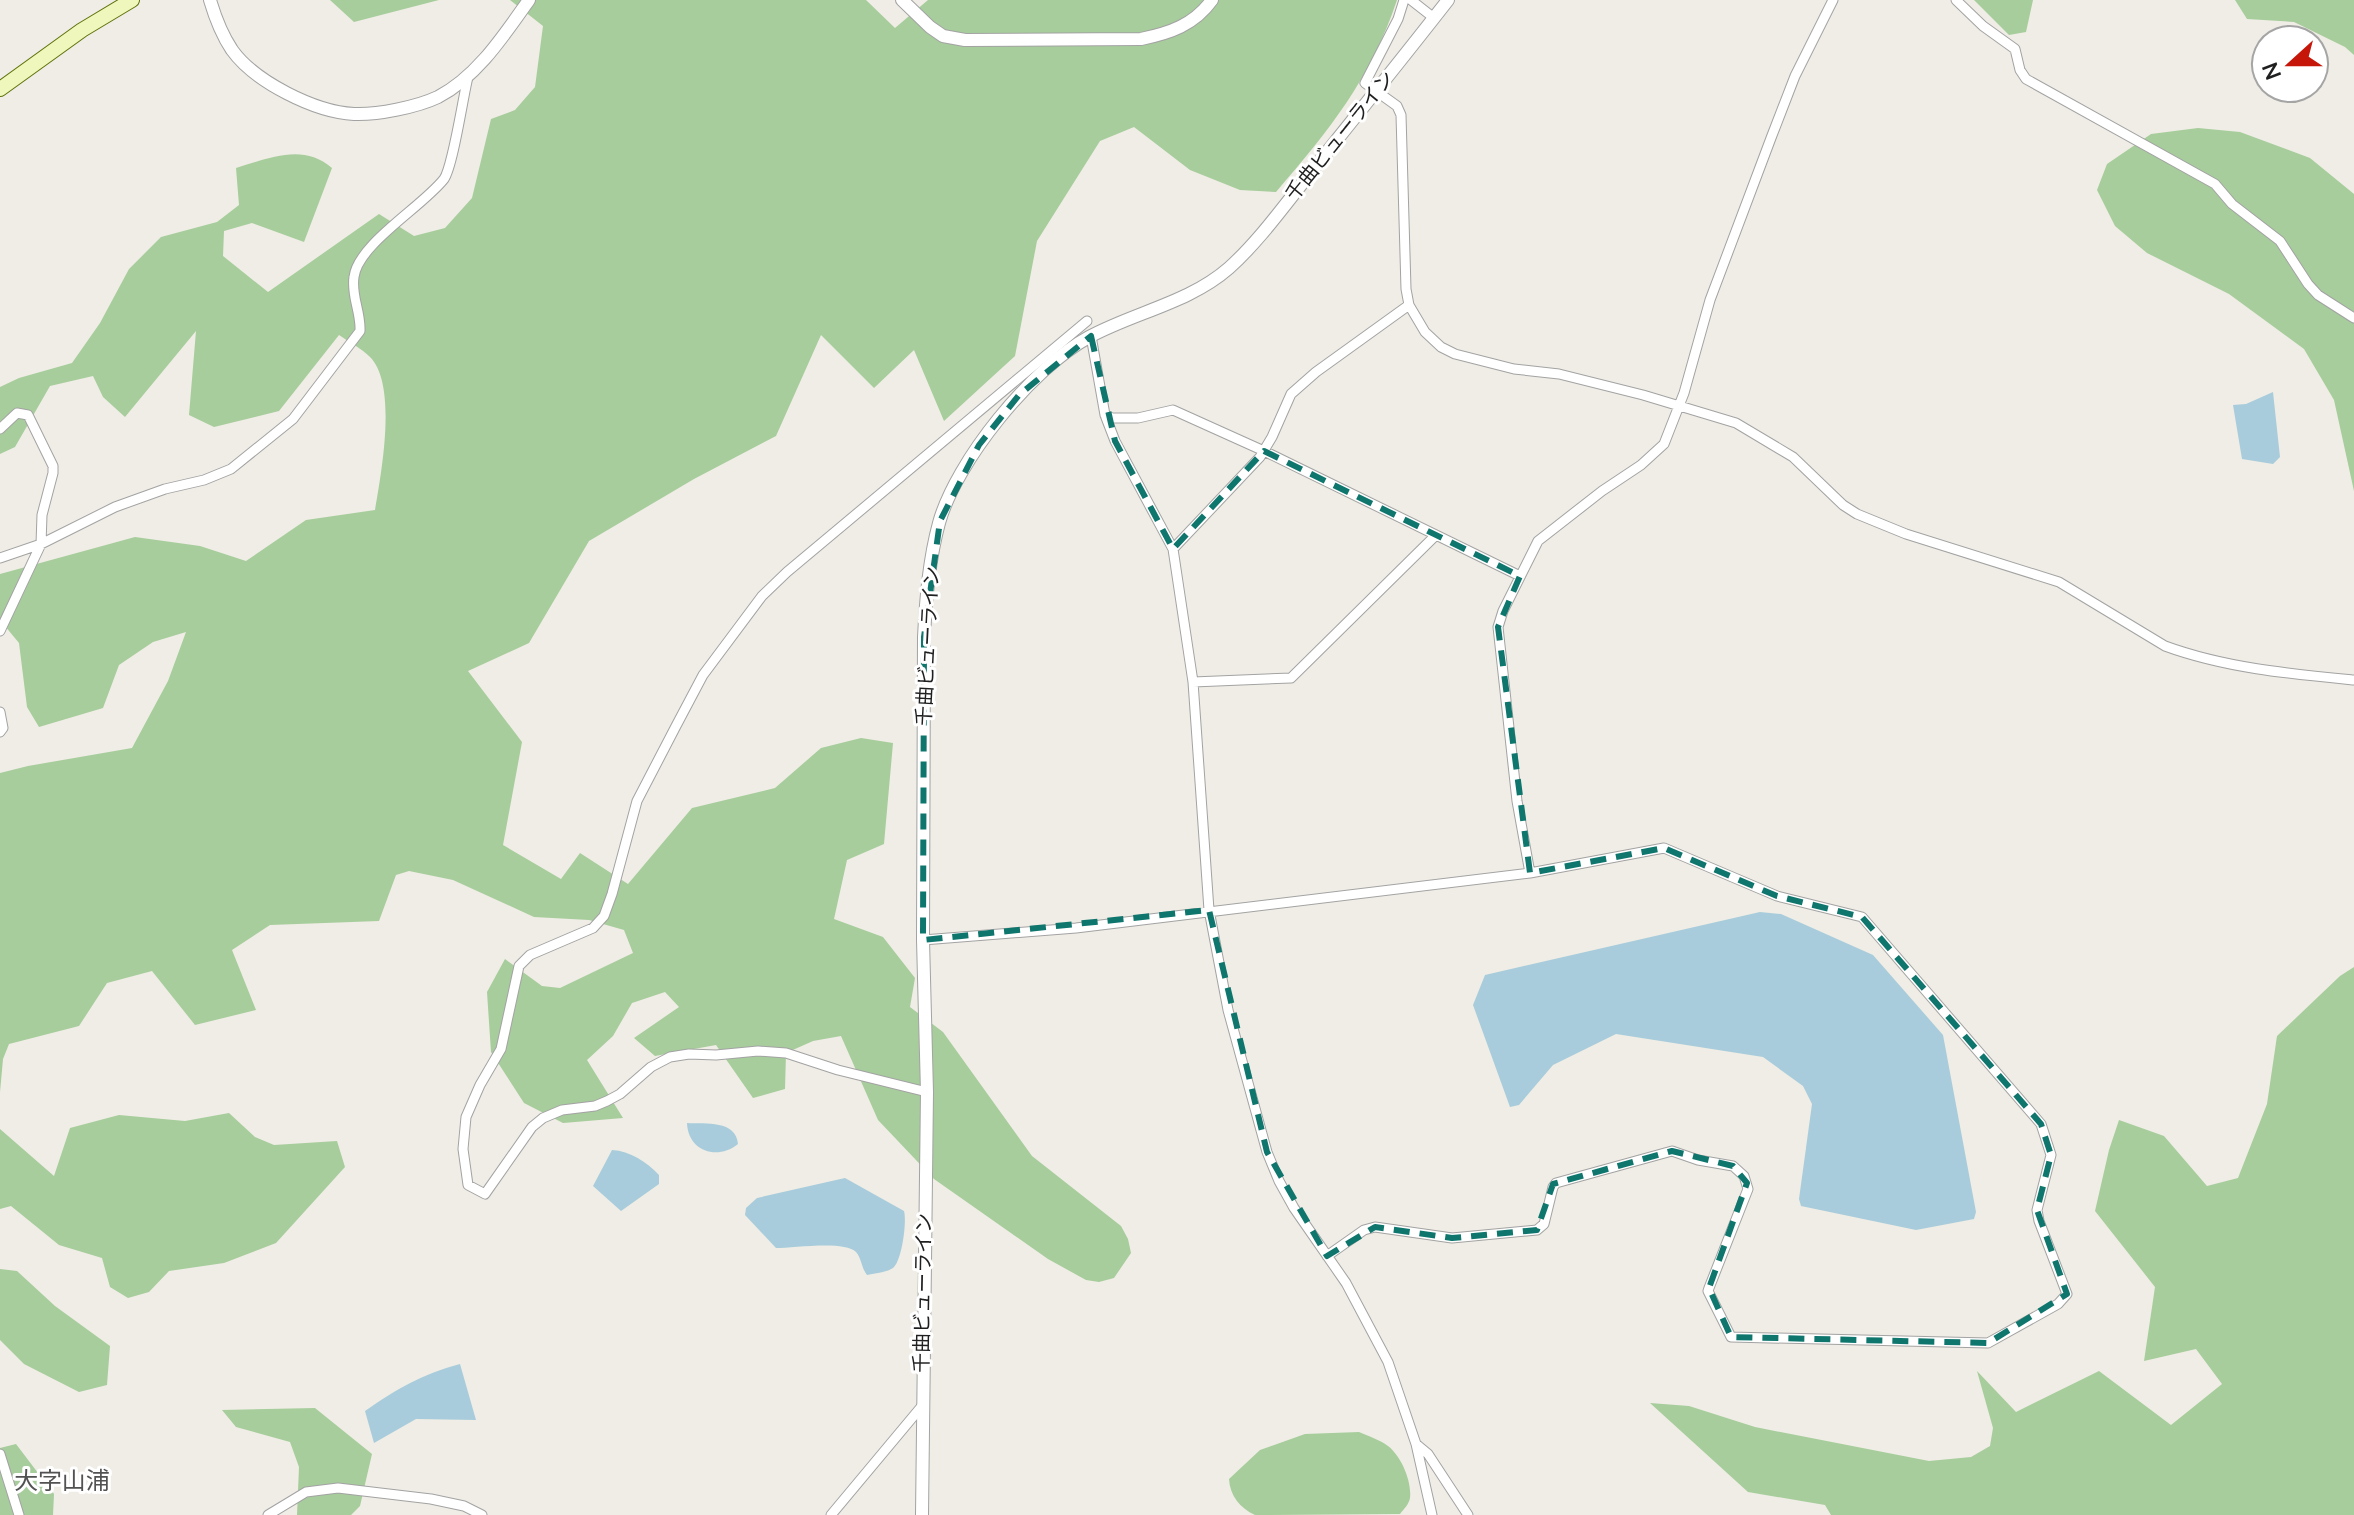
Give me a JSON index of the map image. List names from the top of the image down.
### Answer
{
  "streets": {
    "street": ["千曲ビューライン"]
  },
  "districts": ["大字山浦"],
  "north": "left"
}
